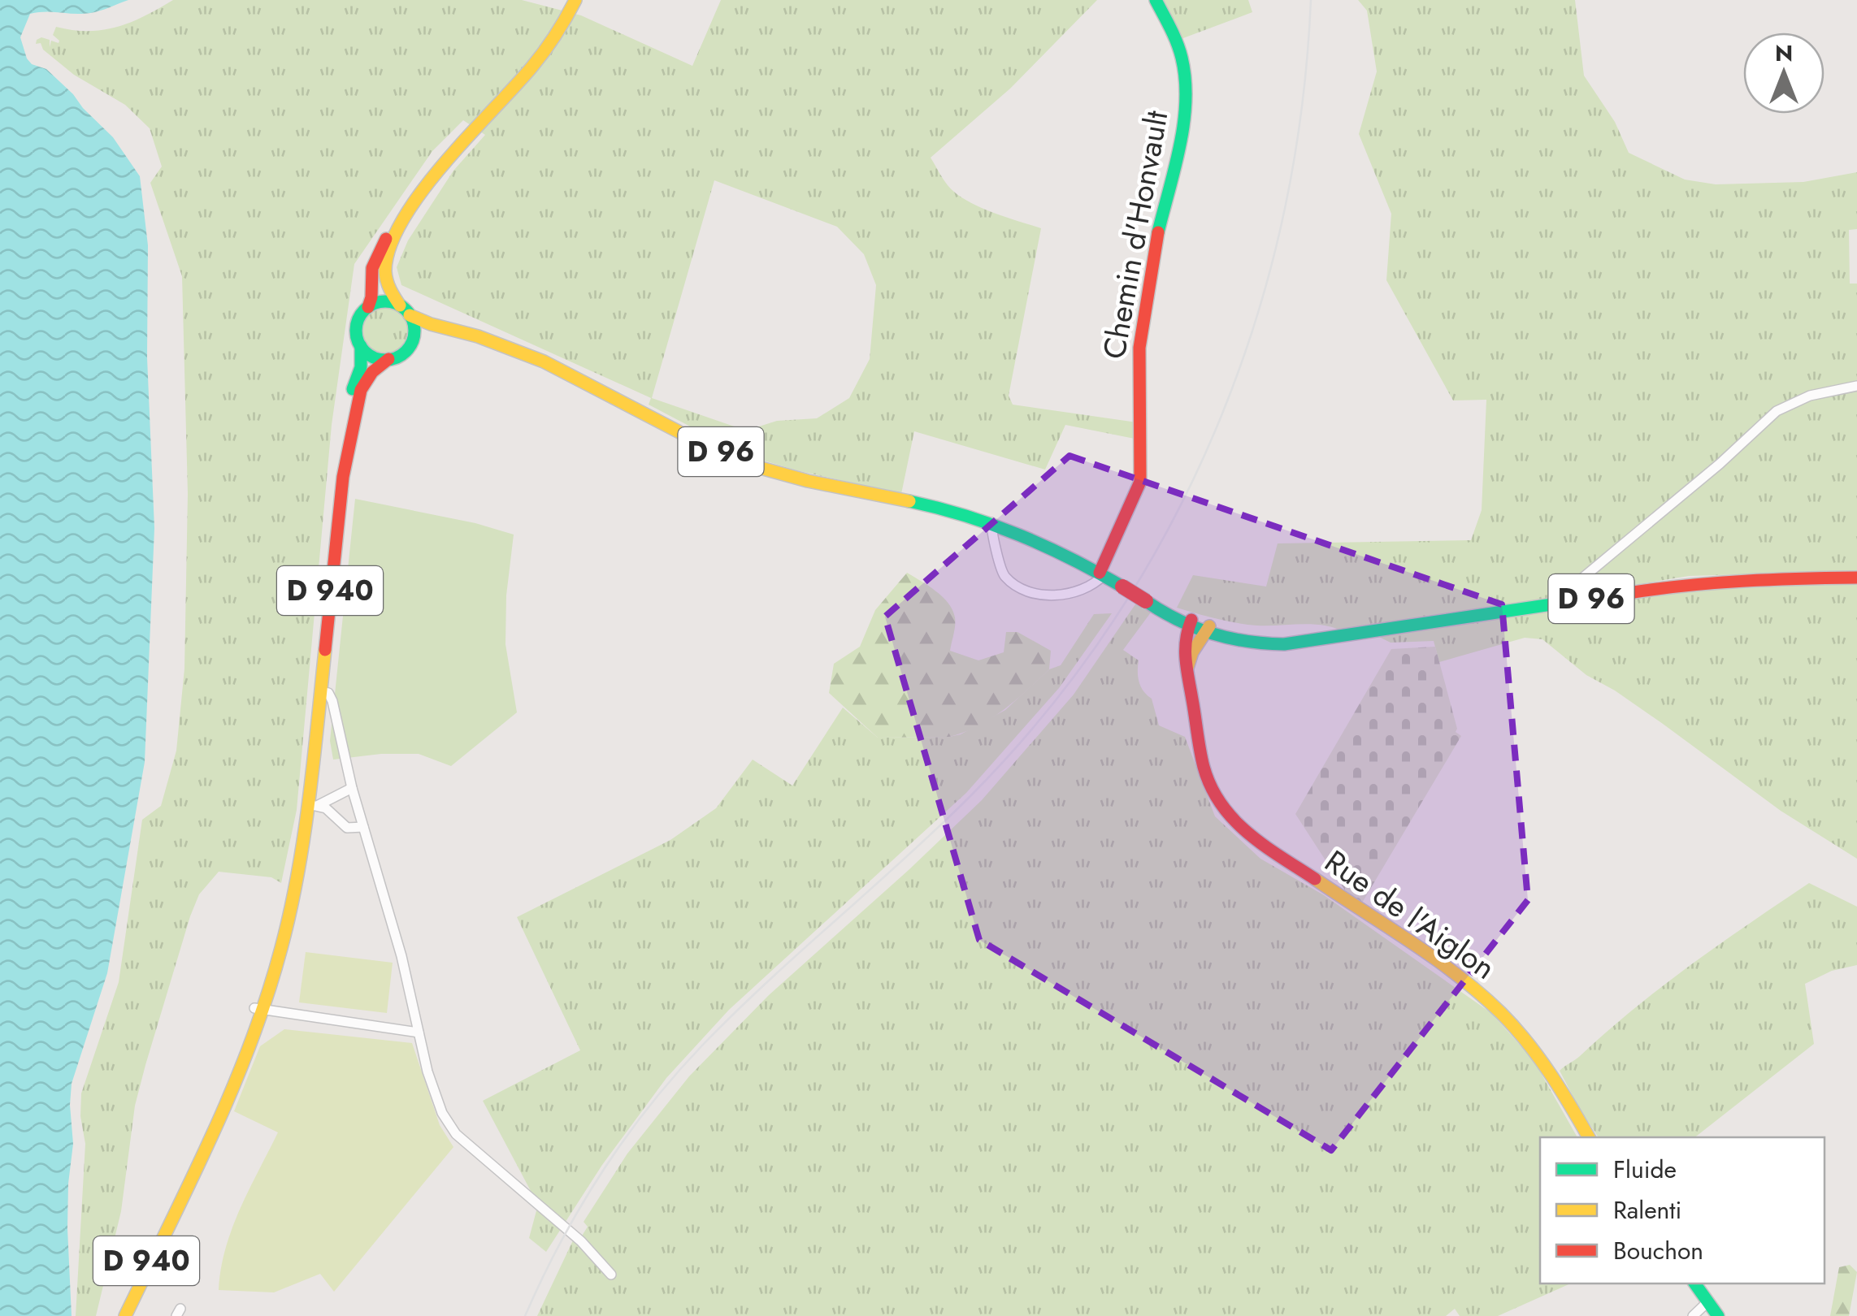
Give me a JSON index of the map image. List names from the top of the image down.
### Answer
{
  "streets": {
    "main road": [
      "Chemin d'Honvault",
      "D 96",
      "D 940",
      "Rue de l'Aiglon"
    ]
  },
  "crossings": [
    ["Chemin d'Honvault", "D 96"],
    ["D 96", "D 940"],
    ["D 96", "Rue de l'Aiglon"]
  ],
  "legend": ["Fluide", "Ralenti", "Bouchon"],
  "north": "top"
}
